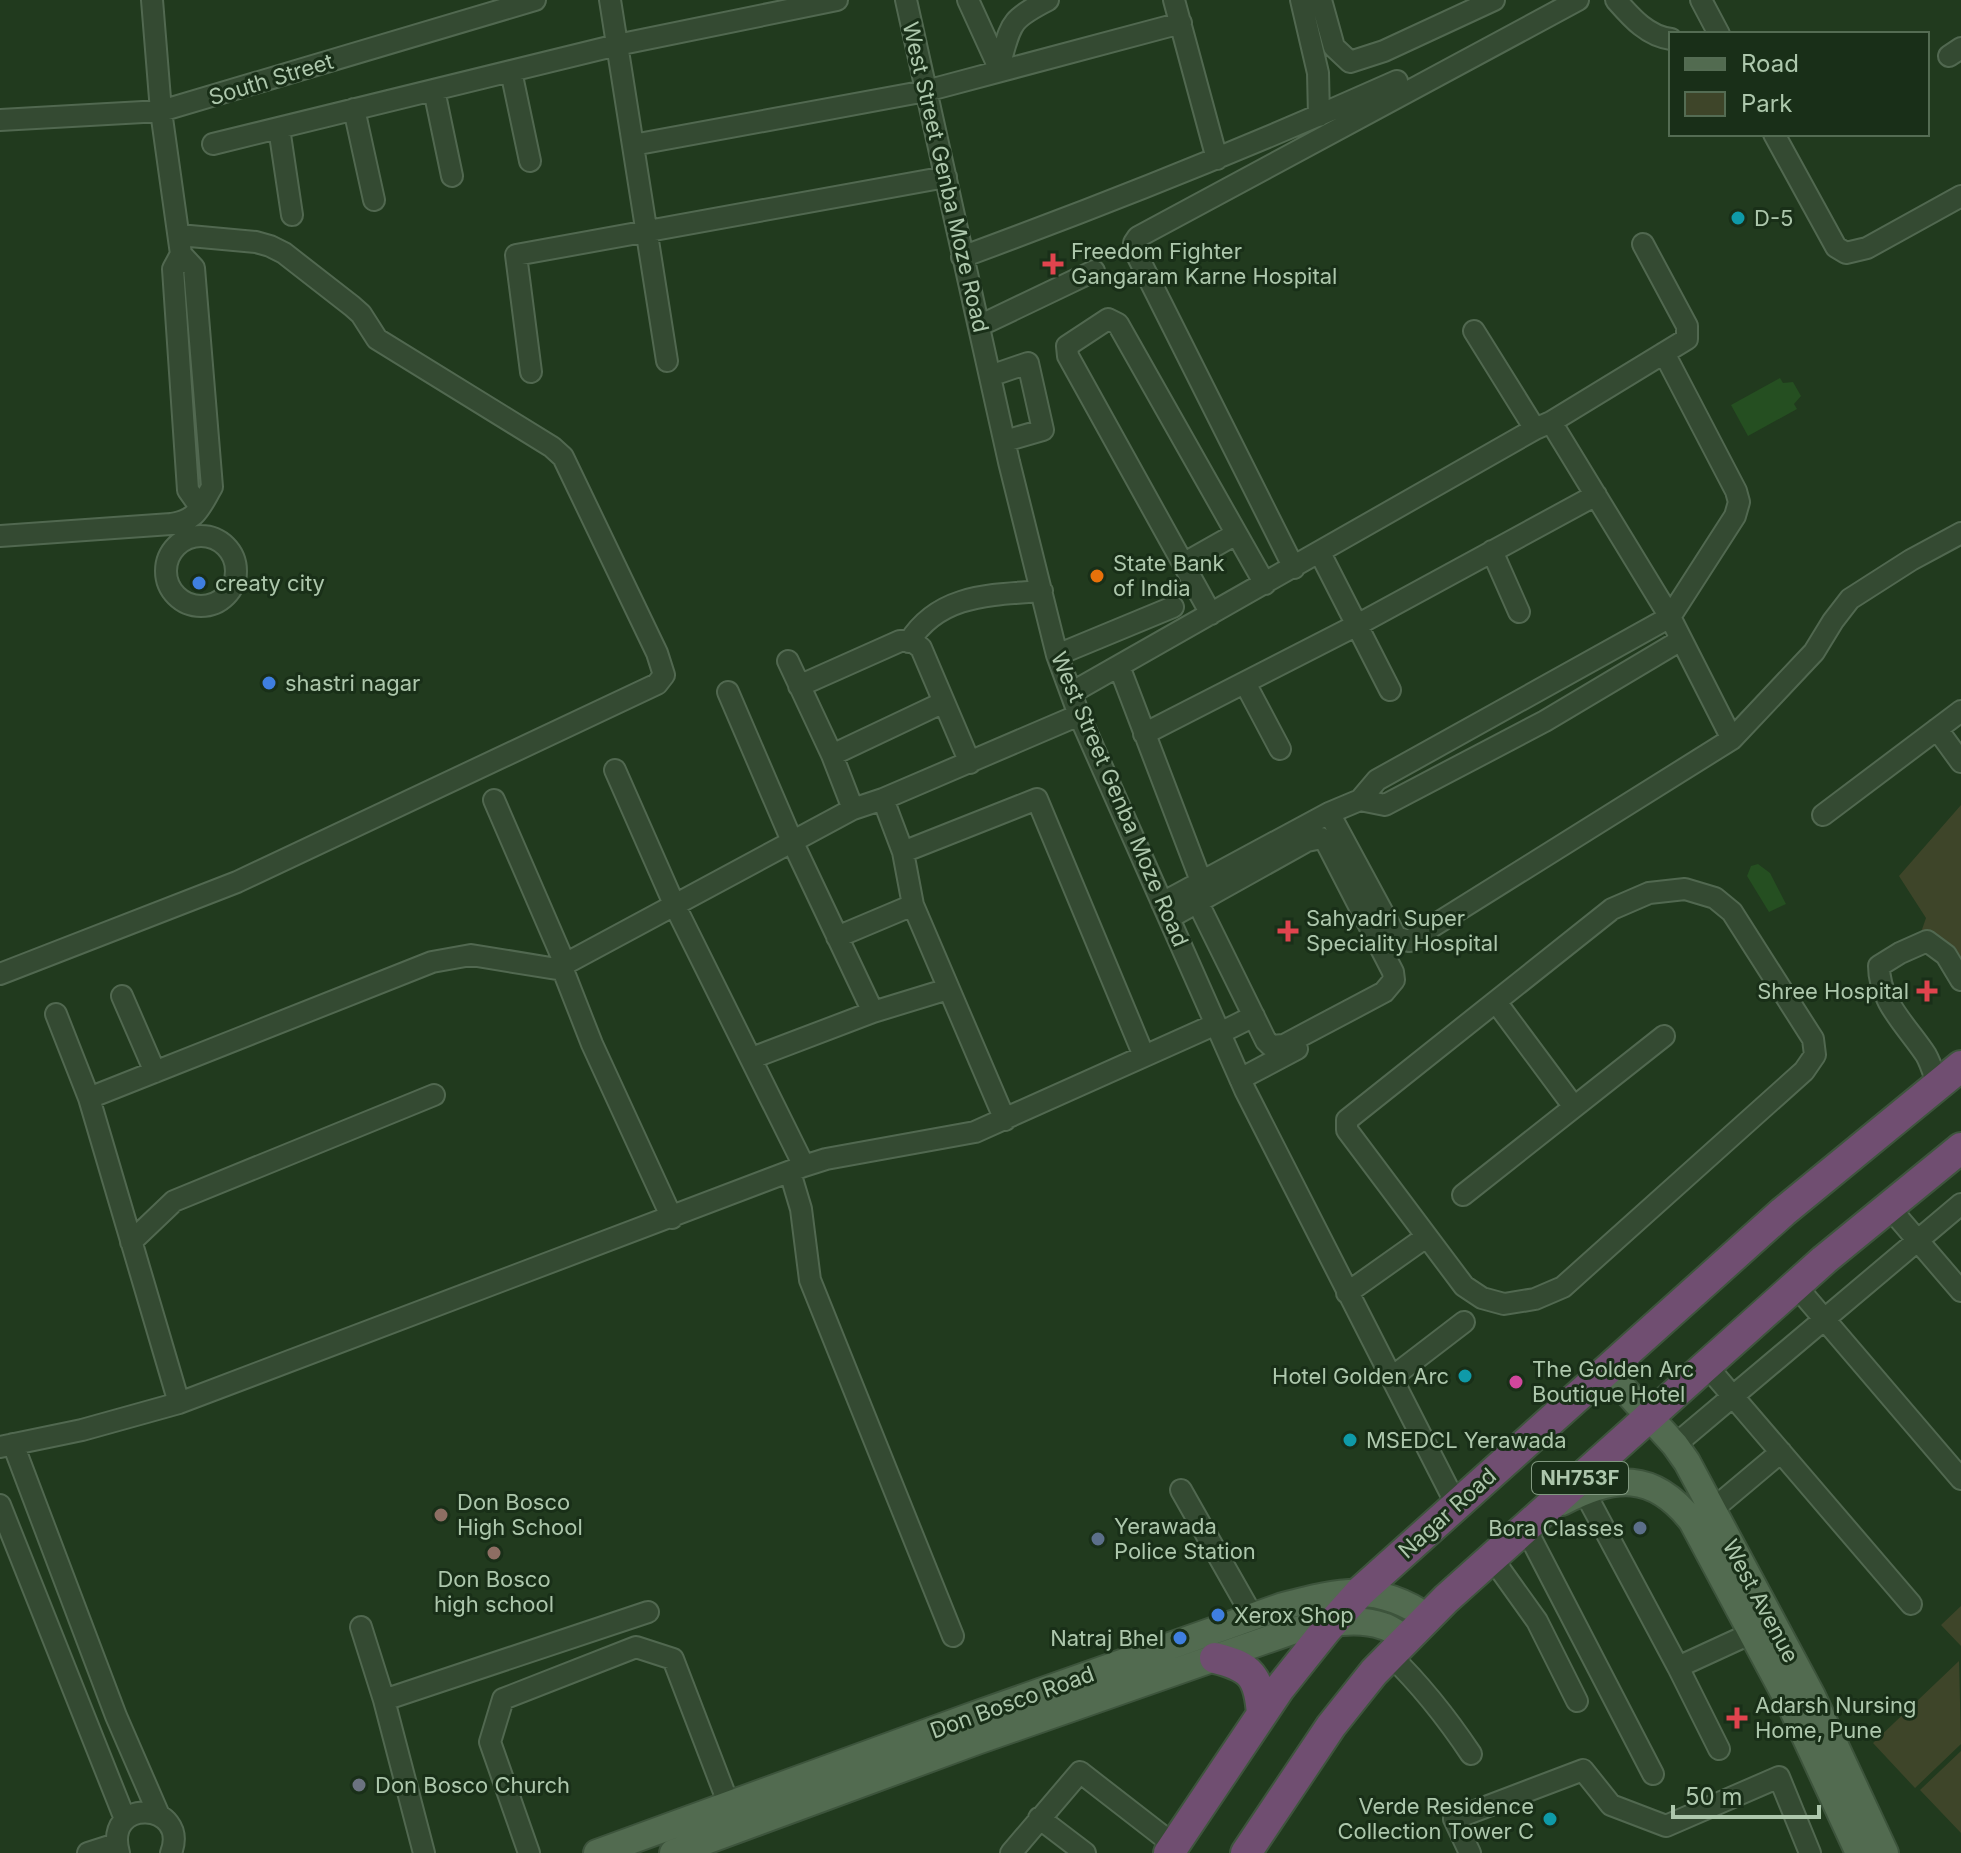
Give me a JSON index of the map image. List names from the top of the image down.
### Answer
{
  "streets": {
    "highway": ["NH753F", "Nagar Road"],
    "main road": ["West Avenue", "Don Bosco Road"],
    "street": ["South Street", "West Street Genba Moze Road"]
  },
  "crossings": [
    ["West Street Genba Moze Road", "Nagar Road"],
    ["NH753F", "West Avenue"],
    ["NH753F", "Don Bosco Road"],
    ["Nagar Road", "West Avenue"],
    ["Nagar Road", "Don Bosco Road"]
  ],
  "places": {
    "other": [
      "D-5",
      "State Bank of India",
      "creaty city",
      "shastri nagar",
      "Hotel Golden Arc",
      "The Golden Arc Boutique Hotel",
      "MSEDCL Yerawada",
      "Don Bosco High School",
      "Bora Classes",
      "Yerawada Police Station",
      "Don Bosco high school",
      "Xerox Shop",
      "Natraj Bhel",
      "Don Bosco Church",
      "Verde Residence Collection Tower C"
    ],
    "health": [
      "Freedom Fighter Gangaram Karne Hospital",
      "Sahyadri Super Speciality Hospital",
      "Shree Hospital",
      "Adarsh Nursing Home, Pune"
    ]
  },
  "legend": ["Road", "Park"],
  "scale_bar": "50 m"
}
